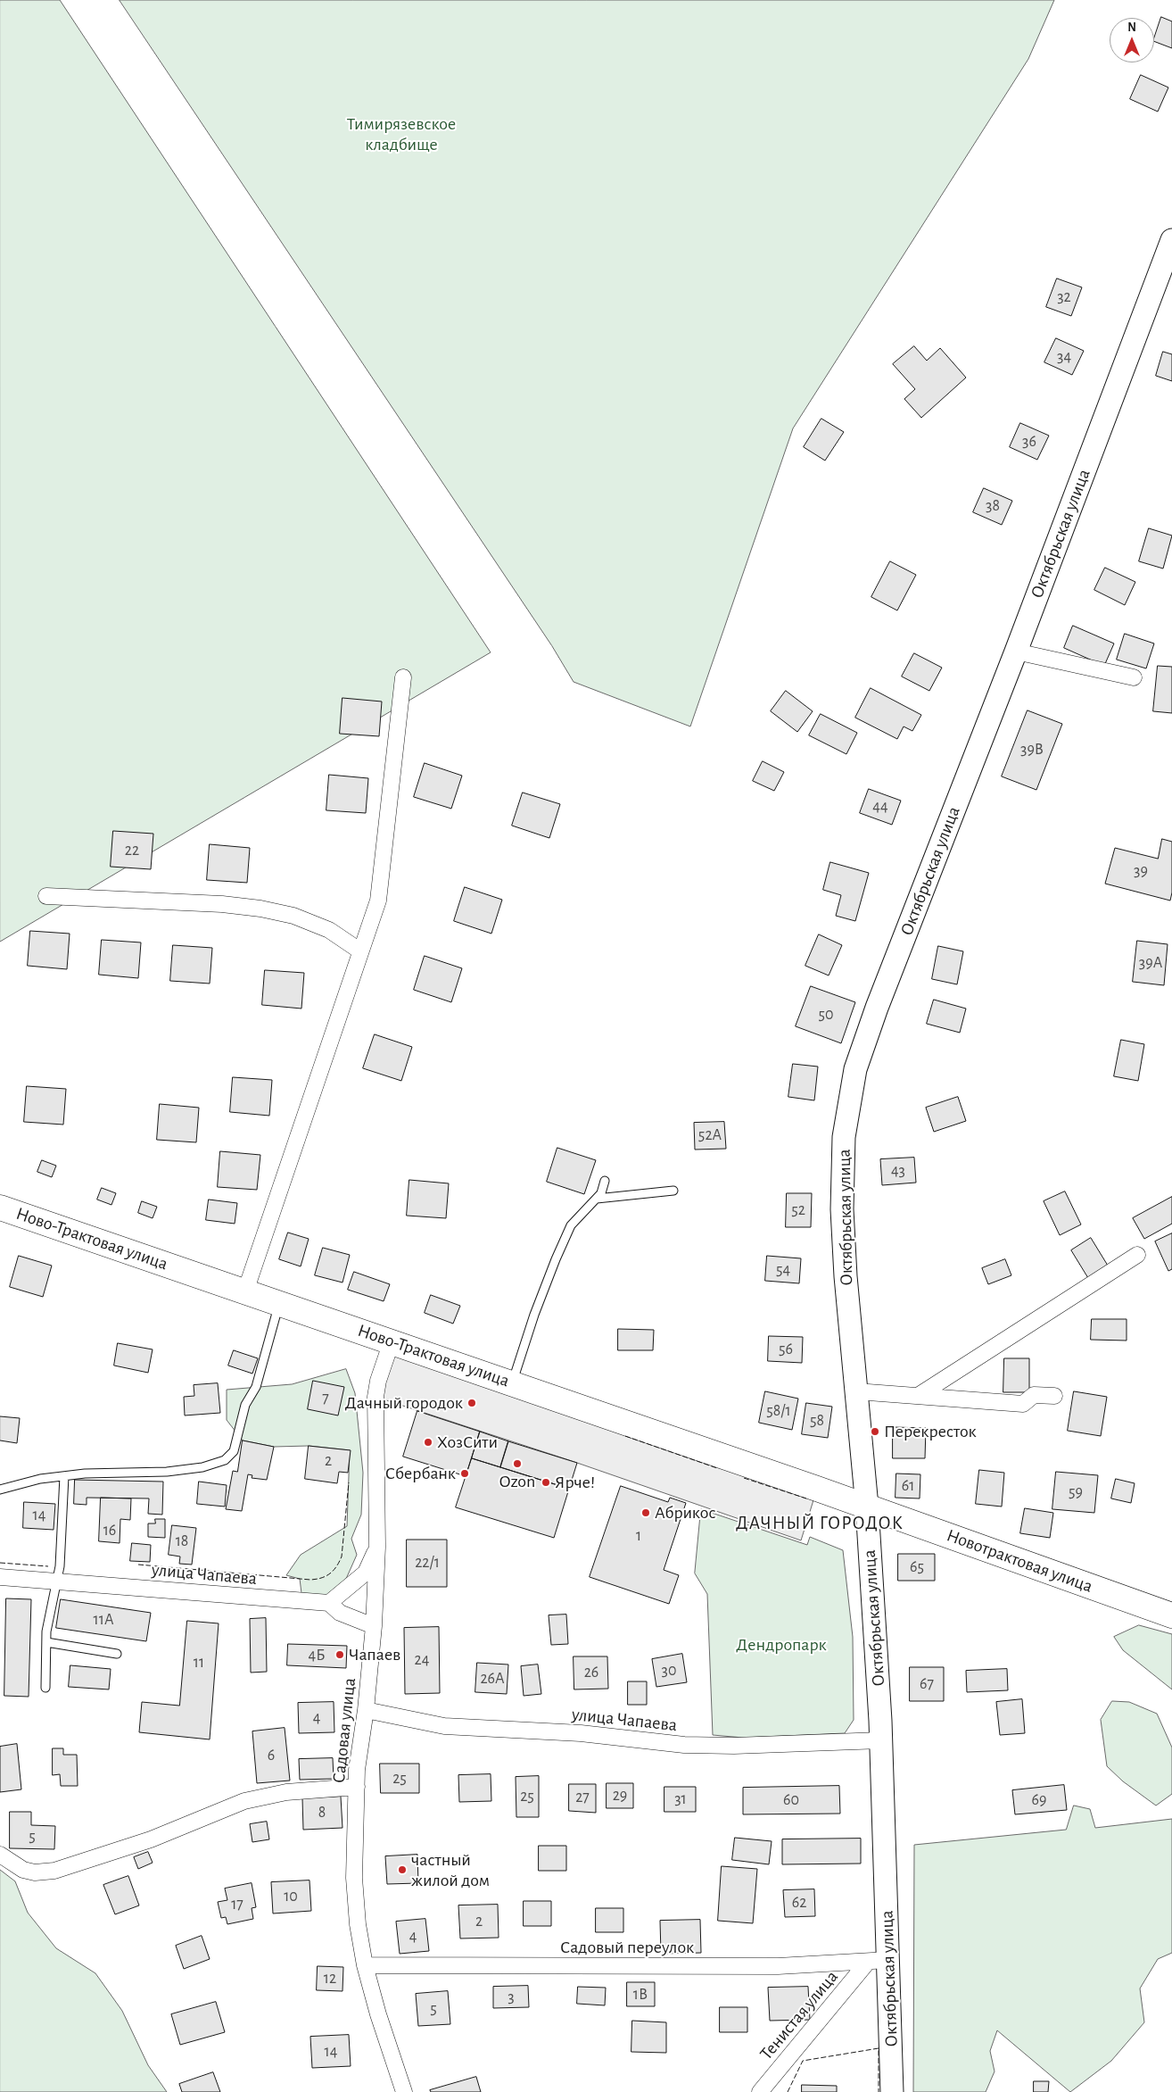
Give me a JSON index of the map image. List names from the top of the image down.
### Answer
{
  "streets": {
    "main road": ["Ново-Трактовая улица", "Новотрактовая улица"],
    "street": [
      "Октябрьская улица",
      "улица Чапаева",
      "Садовая улица",
      "Садовый переулок",
      "Тенистая улица"
    ]
  },
  "crossings": [
    ["Октябрьская улица", "Ново-Трактовая улица"],
    ["Октябрьская улица", "Новотрактовая улица"],
    ["Октябрьская улица", "улица Чапаева"],
    ["Октябрьская улица", "Садовый переулок"],
    ["Октябрьская улица", "Тенистая улица"],
    ["Ново-Трактовая улица", "Новотрактовая улица"],
    ["Ново-Трактовая улица", "Садовая улица"],
    ["улица Чапаева", "Садовая улица"],
    ["Садовая улица", "Садовый переулок"],
    ["Садовый переулок", "Тенистая улица"]
  ],
  "districts": ["ДАЧНЫЙ ГОРОДОК"],
  "parks": ["Тимирязевское кладбище", "Дендропарк"],
  "places": [
    "Дачный городок",
    "Перекресток",
    "ХозСити",
    "Ozon",
    "Сбербанк",
    "Ярче!",
    "Абрикос",
    "Чапаев",
    "частный жилой дом"
  ],
  "house_numbers": [
    "32",
    "34",
    "36",
    "38",
    "39В",
    "44",
    "22",
    "39",
    "39А",
    "50",
    "52А",
    "43",
    "52",
    "54",
    "56",
    "7",
    "58/1",
    "58",
    "2",
    "61",
    "59",
    "14",
    "16",
    "1",
    "18",
    "22/1",
    "65",
    "11А",
    "4Б",
    "24",
    "11",
    "30",
    "26",
    "26А",
    "67",
    "4",
    "6",
    "25",
    "29",
    "25",
    "27",
    "31",
    "60",
    "69",
    "8",
    "5",
    "10",
    "62",
    "17",
    "2",
    "4",
    "12",
    "1В",
    "3",
    "5",
    "14"
  ],
  "north": "top"
}
